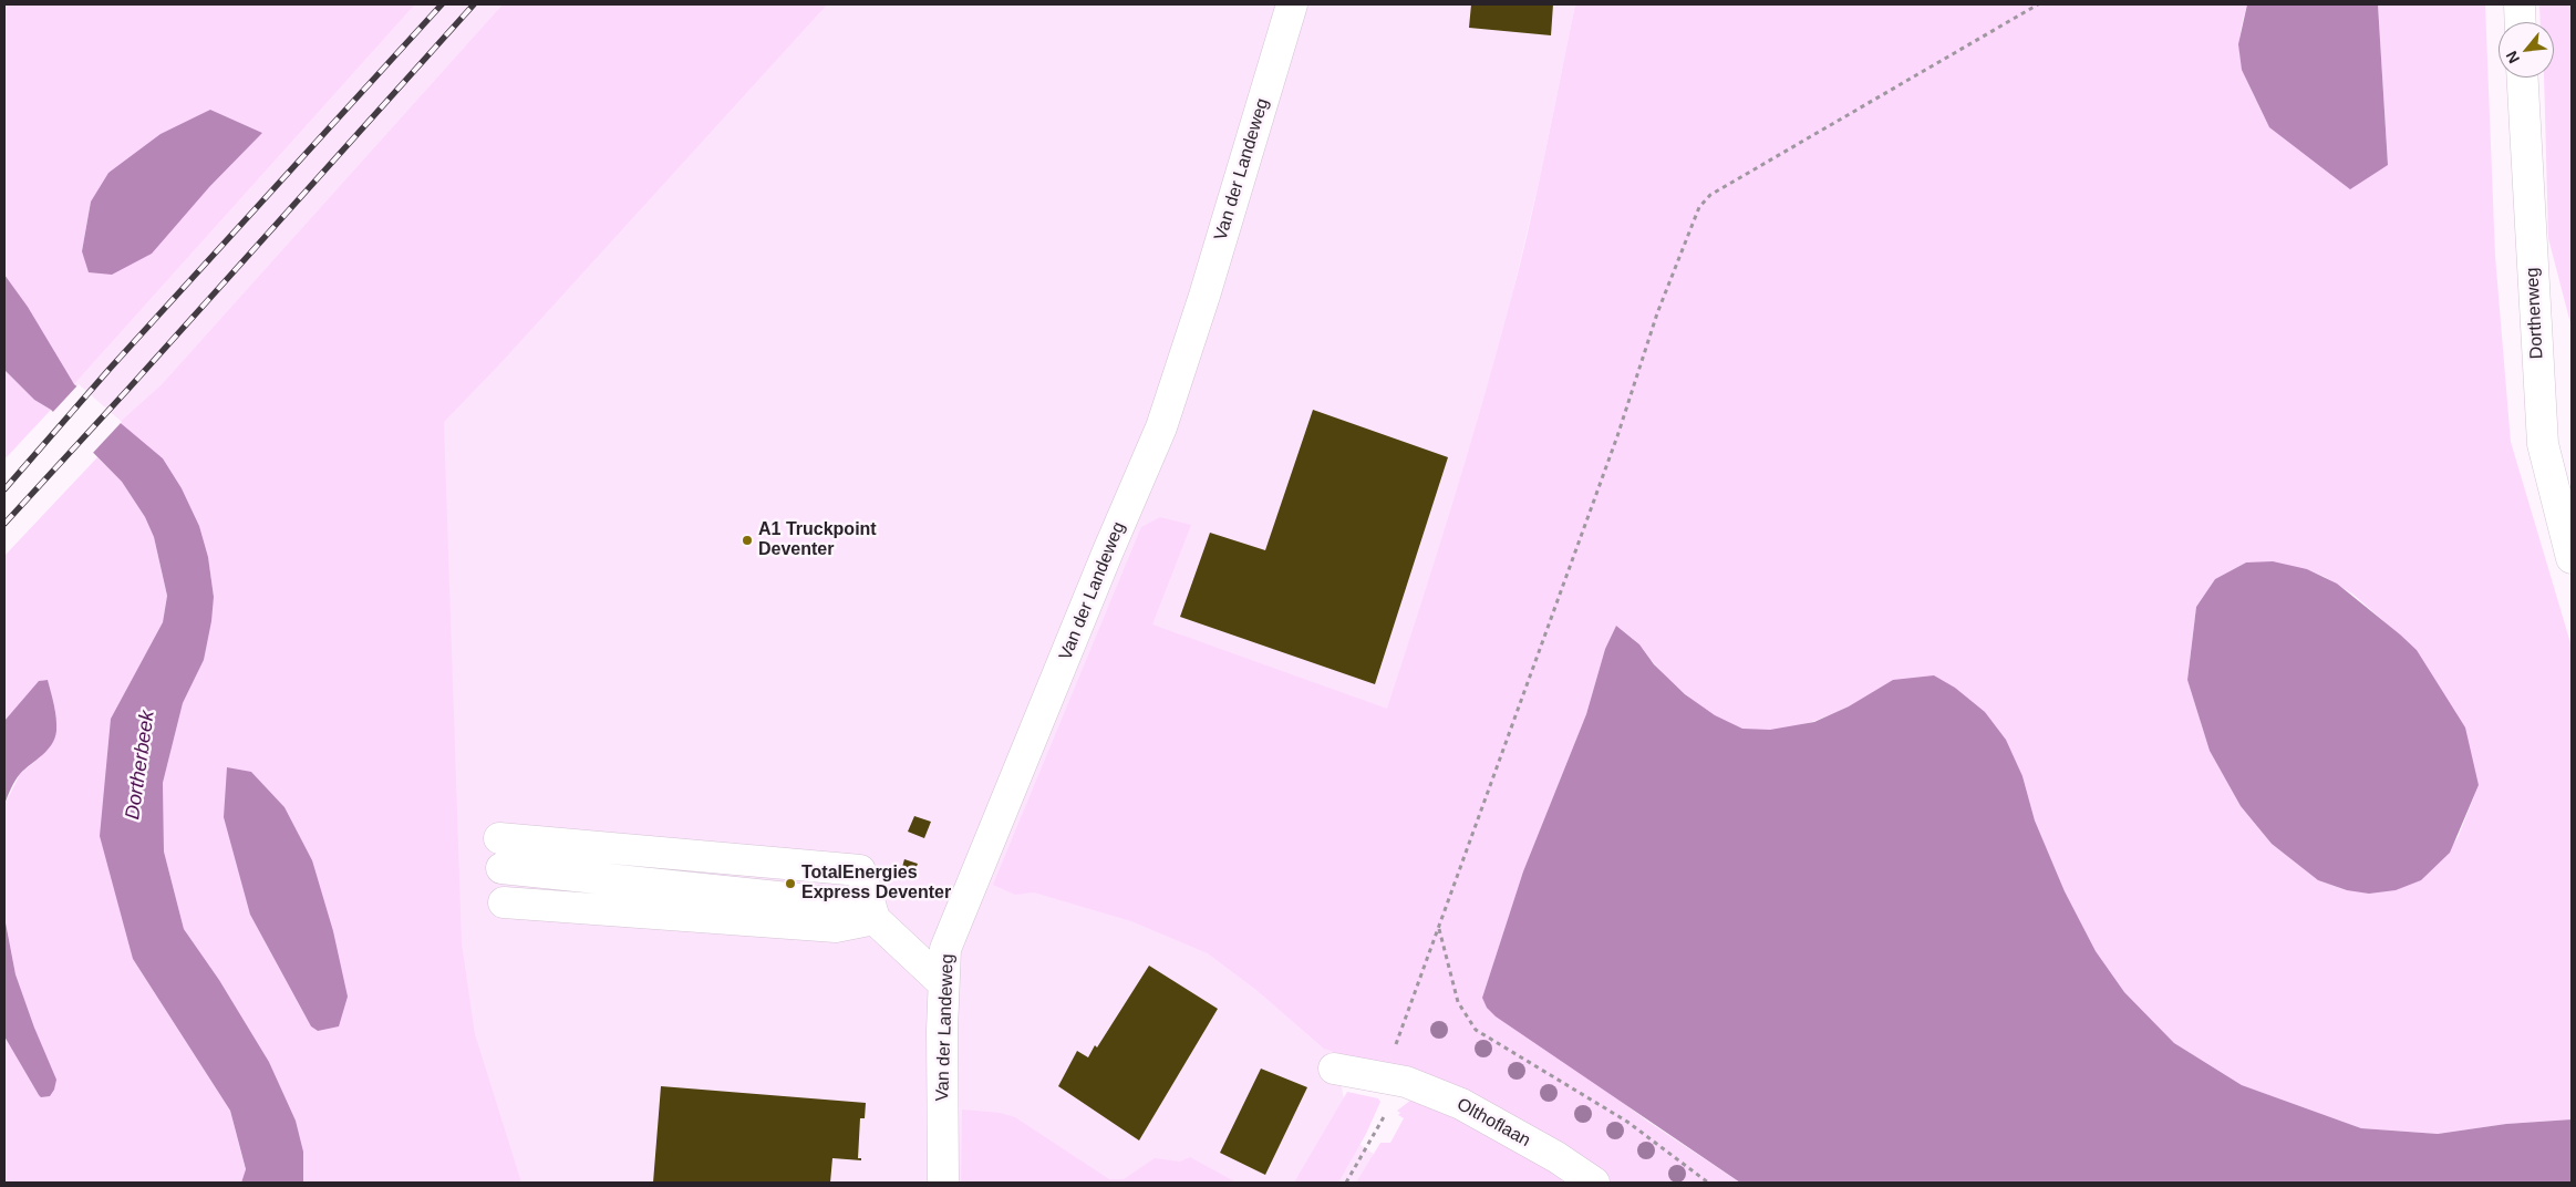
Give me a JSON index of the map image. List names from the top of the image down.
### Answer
{
  "streets": {
    "street": ["Van der Landeweg", "Dortherweg", "Olthoflaan"]
  },
  "water": ["Dortherbeek"],
  "places": ["A1 Truckpoint Deventer", "TotalEnergies Express Deventer"],
  "north": "bottom left"
}
